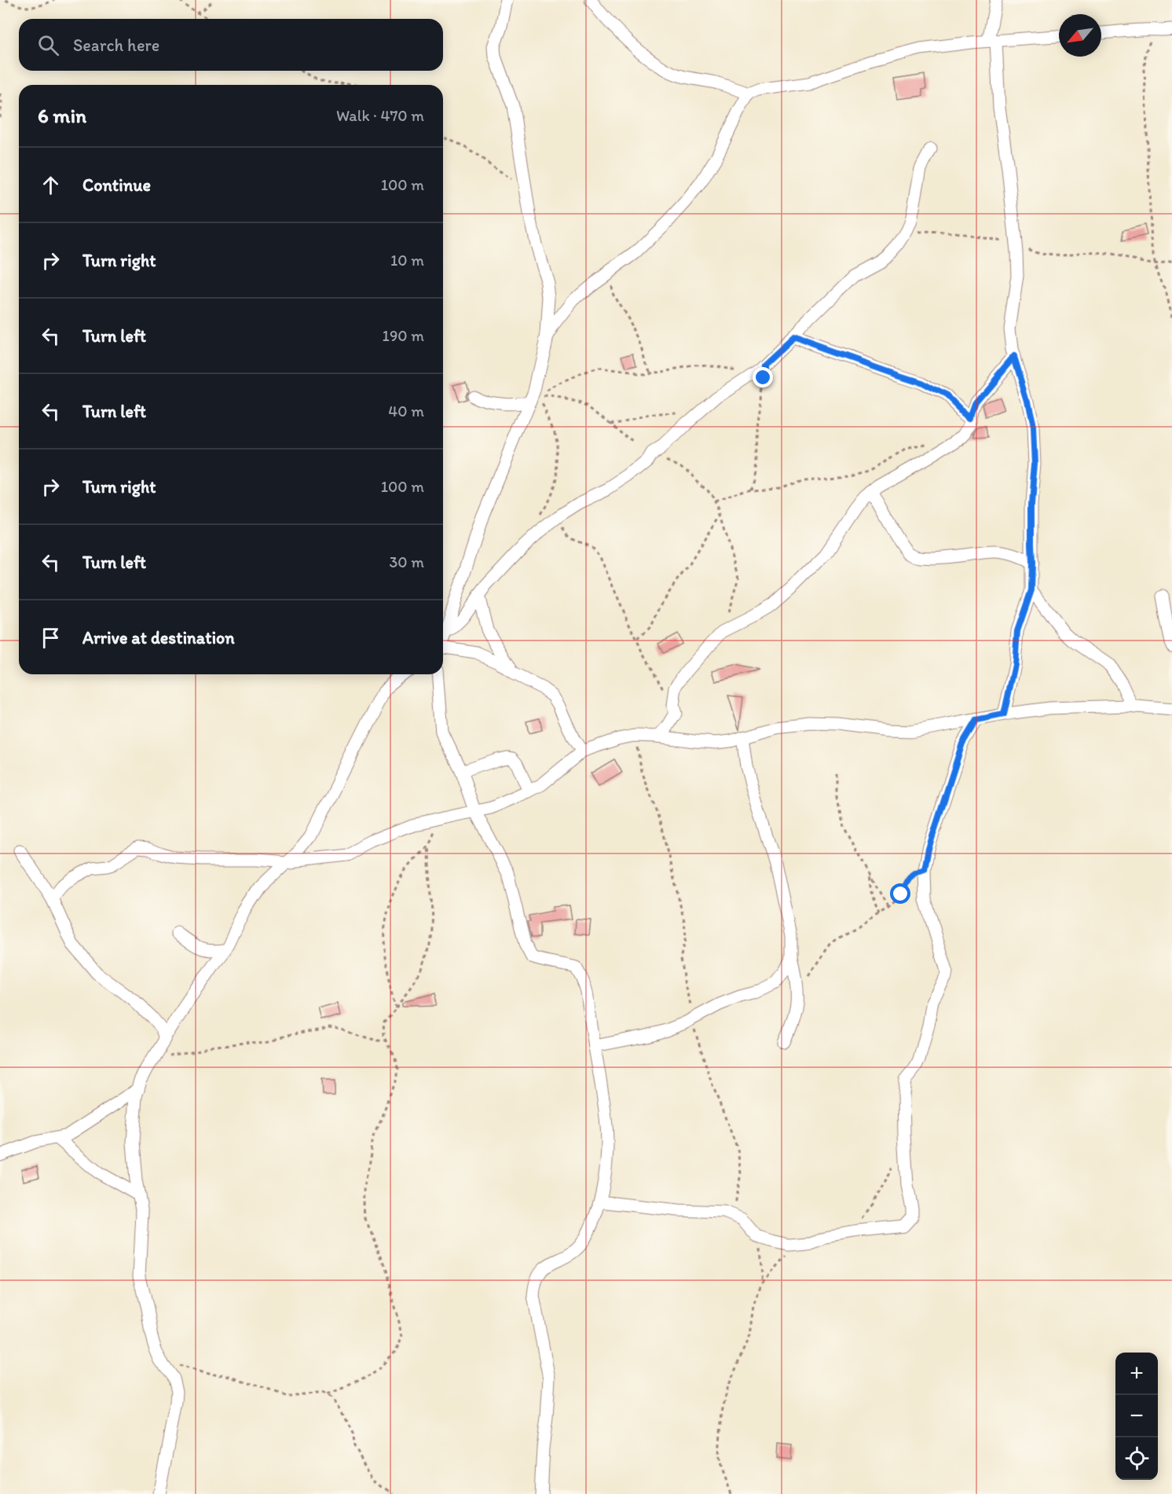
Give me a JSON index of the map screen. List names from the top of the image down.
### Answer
{
  "north": "bottom left",
  "page": {
    "search": "Search here",
    "heading": ["6 min", "Walk · 470 m"],
    "list": [
      ["Continue", "100 m"],
      ["Turn right", "10 m"],
      ["Turn left", "190 m"],
      ["Turn left", "40 m"],
      ["Turn right", "100 m"],
      ["Turn left", "30 m"],
      "Arrive at destination"
    ],
    "map_buttons": ["+", "−"]
  }
}
